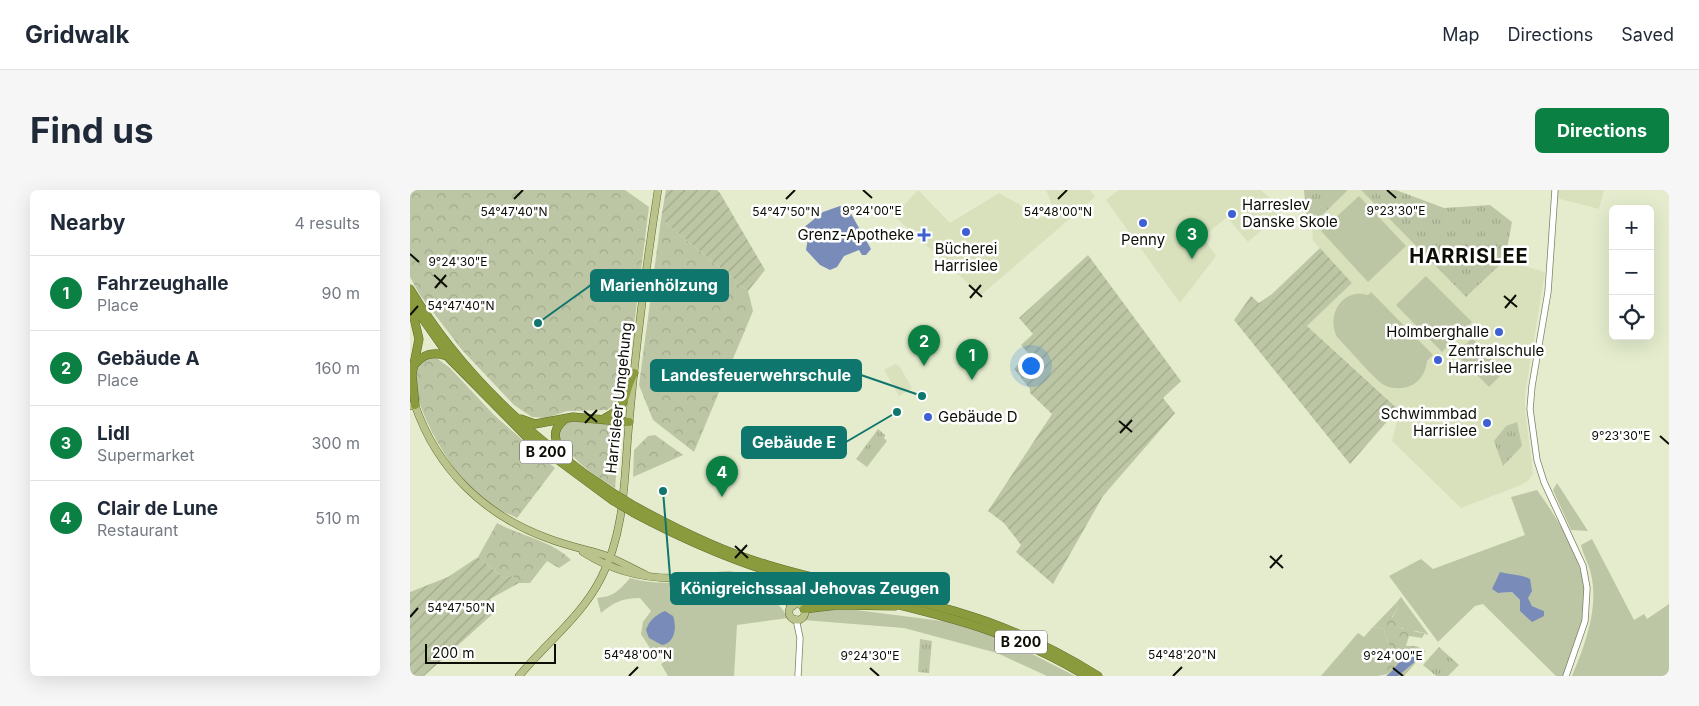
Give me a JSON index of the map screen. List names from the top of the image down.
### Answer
{
  "streets": {
    "highway": ["B 200"],
    "main road": ["Harrisleer Umgehung"]
  },
  "districts": ["HARRISLEE"],
  "places": {
    "other": [
      "Harreslev Danske Skole",
      "Penny",
      "Bücherei Harrislee",
      "Marienhölzung",
      "Holmberghalle",
      "Zentralschule Harrislee",
      "Landesfeuerwehrschule",
      "Gebäude E",
      "Gebäude D",
      "Schwimmbad Harrislee",
      "Königreichssaal Jehovas Zeugen"
    ],
    "health": ["Grenz-Apotheke"]
  },
  "scale_bar": "200 m",
  "page": {
    "header": "Gridwalk",
    "nav": ["Map", "Directions", "Saved"],
    "buttons": "Directions",
    "title": "Find us",
    "heading": ["Nearby", "4 results"],
    "map_buttons": ["+", "−"],
    "pins": [
      "3",
      "2",
      "1",
      "4"
    ],
    "list": [
      {
        "mark": "1",
        "name": "Fahrzeughalle",
        "note": "Place",
        "value": "90 m"
      },
      {
        "mark": "2",
        "name": "Gebäude A",
        "note": "Place",
        "value": "160 m"
      },
      {
        "mark": "3",
        "name": "Lidl",
        "note": "Supermarket",
        "value": "300 m"
      },
      {
        "mark": "4",
        "name": "Clair de Lune",
        "note": "Restaurant",
        "value": "510 m"
      }
    ],
    "scale": "200 m"
  },
  "coordinates": [
    "9°24'00\"E",
    "9°23'30\"E",
    "54°47'40\"N",
    "54°47'50\"N",
    "54°48'00\"N",
    "9°24'30\"E",
    "54°48'20\"N"
  ]
}
